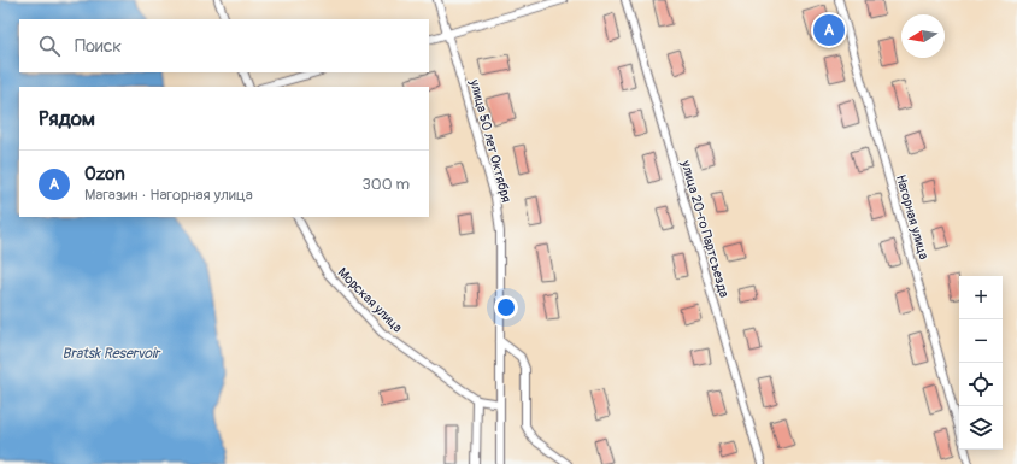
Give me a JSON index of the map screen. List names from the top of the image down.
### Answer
{
  "streets": {
    "street": [
      "улица 50 лет Октября",
      "Нагорная улица",
      "улица 20-го Партсъезда",
      "Морская улица"
    ]
  },
  "crossings": [
    ["улица 50 лет Октября", "Морская улица"]
  ],
  "water": ["Bratsk Reservoir"],
  "north": "left",
  "page": {
    "pins": "A",
    "search": "Поиск",
    "heading": "Рядом",
    "list": [
      {
        "mark": "A",
        "name": "Ozon",
        "note": "Магазин · Нагорная улица",
        "value": "300 m"
      }
    ],
    "map_buttons": ["+", "−"]
  }
}
